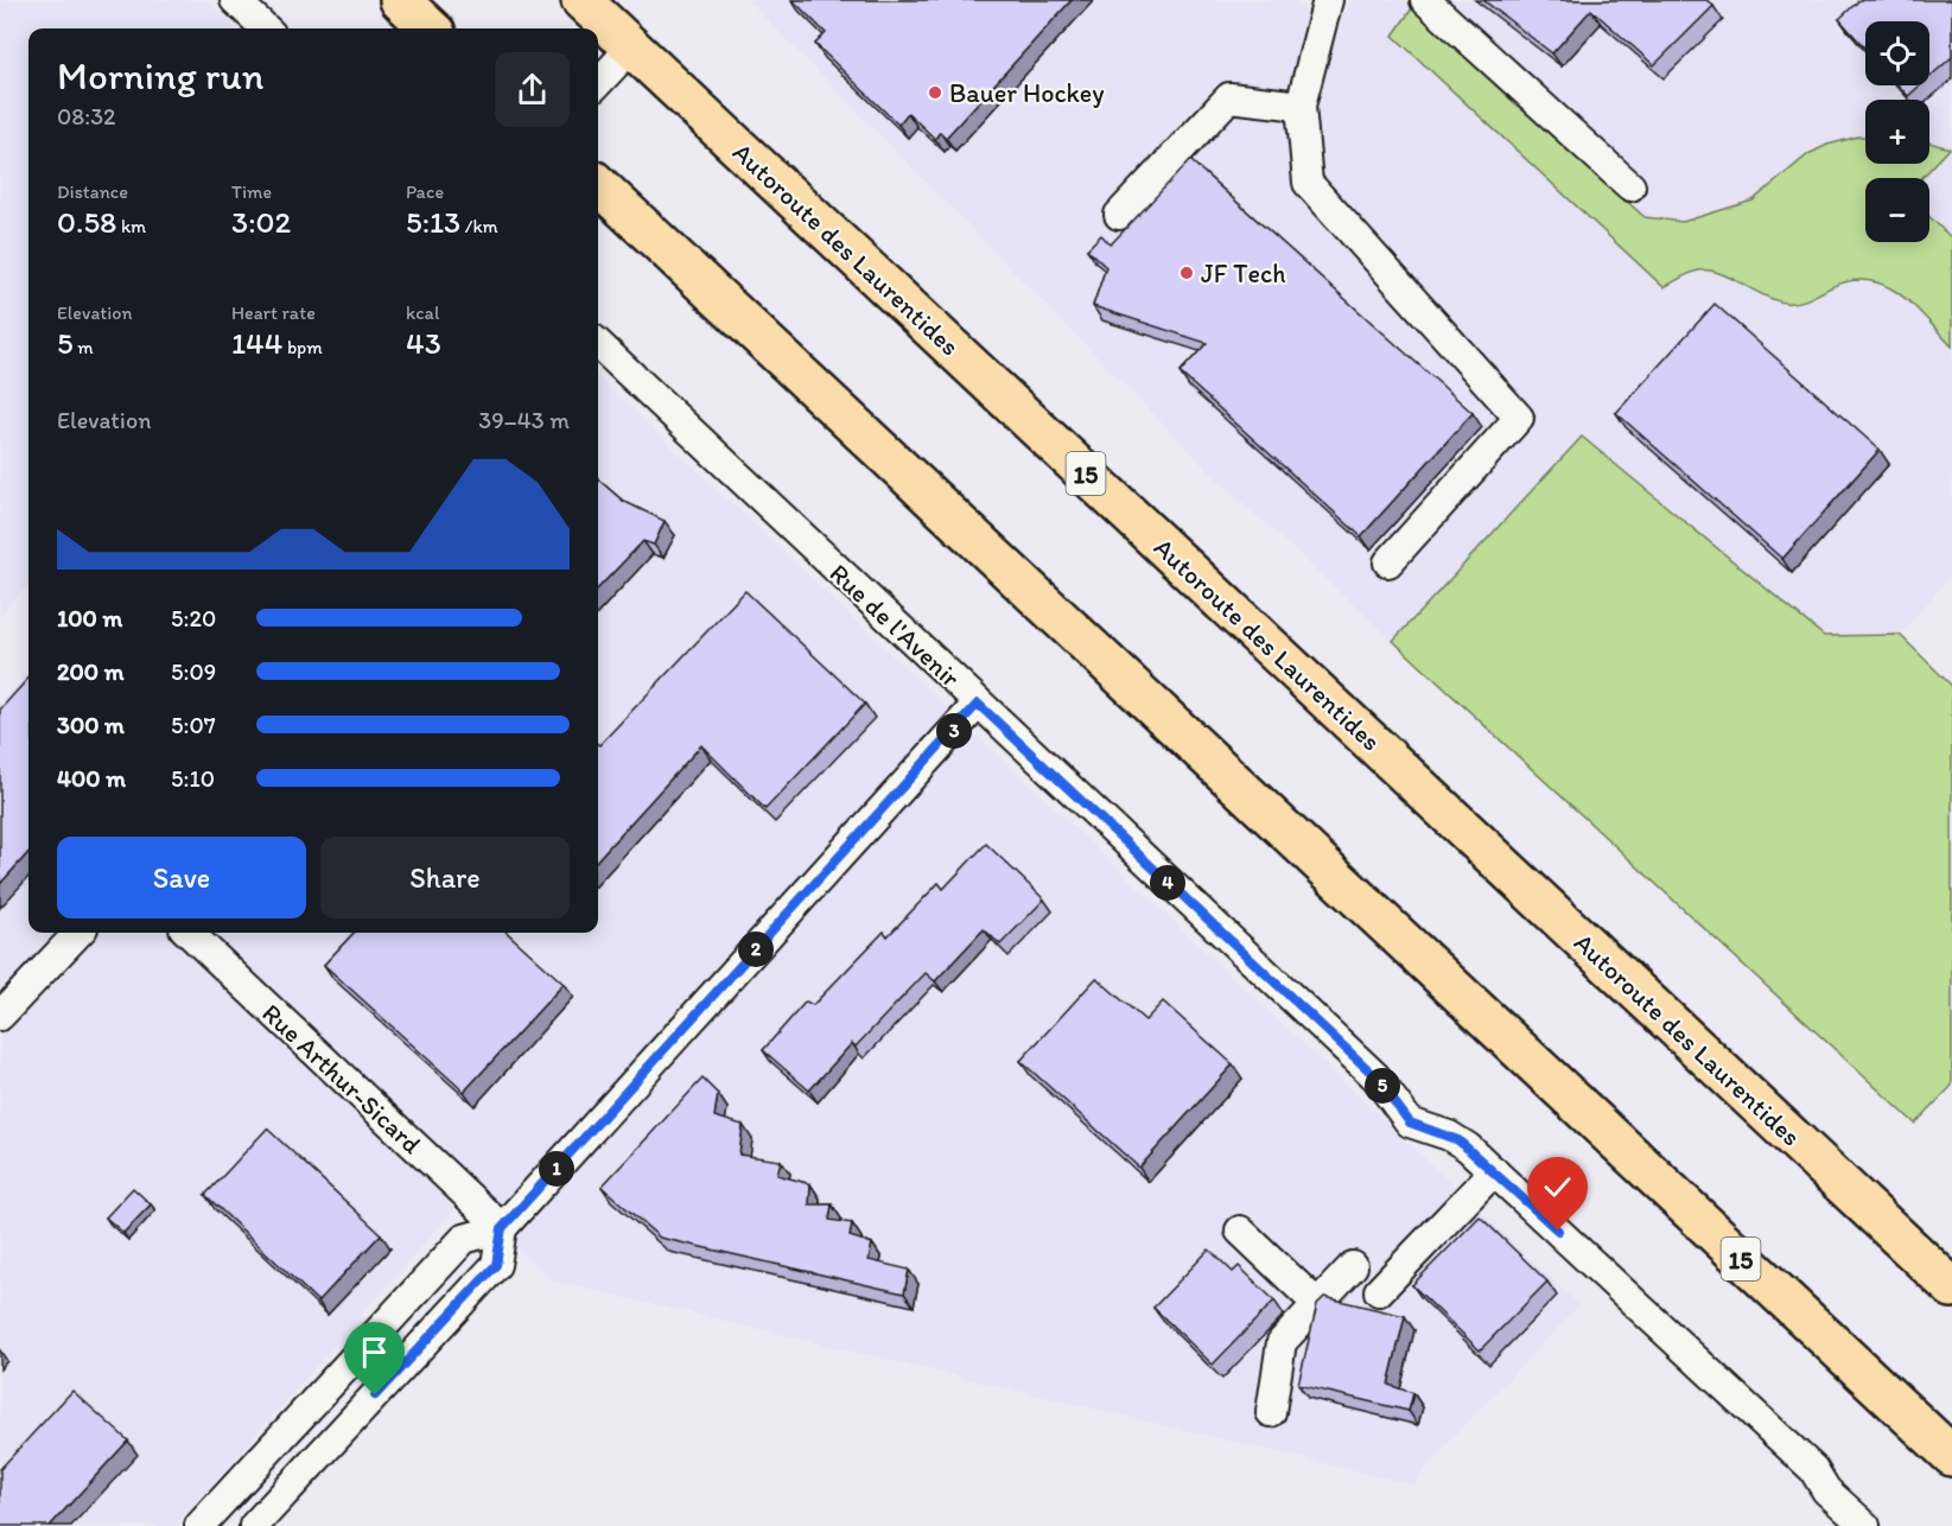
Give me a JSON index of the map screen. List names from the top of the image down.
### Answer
{
  "streets": {
    "highway": ["Autoroute des Laurentides", "15"],
    "street": ["Rue de l'Avenir", "Rue Arthur-Sicard"]
  },
  "places": ["Bauer Hockey", "JF Tech"],
  "page": {
    "map_buttons": ["+", "−"],
    "heading": ["Morning run", "08:32"],
    "stats": [
      ["Distance", "0.58 km"],
      ["Time", "3:02"],
      ["Pace", "5:13 /km"],
      ["Elevation", "5 m"],
      ["Heart rate", "144 bpm"],
      ["kcal", "43"]
    ],
    "chart": ["Elevation", "39–43 m"],
    "list": [
      {
        "name": "100 m",
        "note": "5:20"
      },
      {
        "name": "200 m",
        "note": "5:09"
      },
      {
        "name": "300 m",
        "note": "5:07"
      },
      {
        "name": "400 m",
        "note": "5:10"
      }
    ],
    "pins": [
      "3",
      "4",
      "2",
      "5",
      "1"
    ],
    "buttons": ["Save", "Share"]
  }
}
